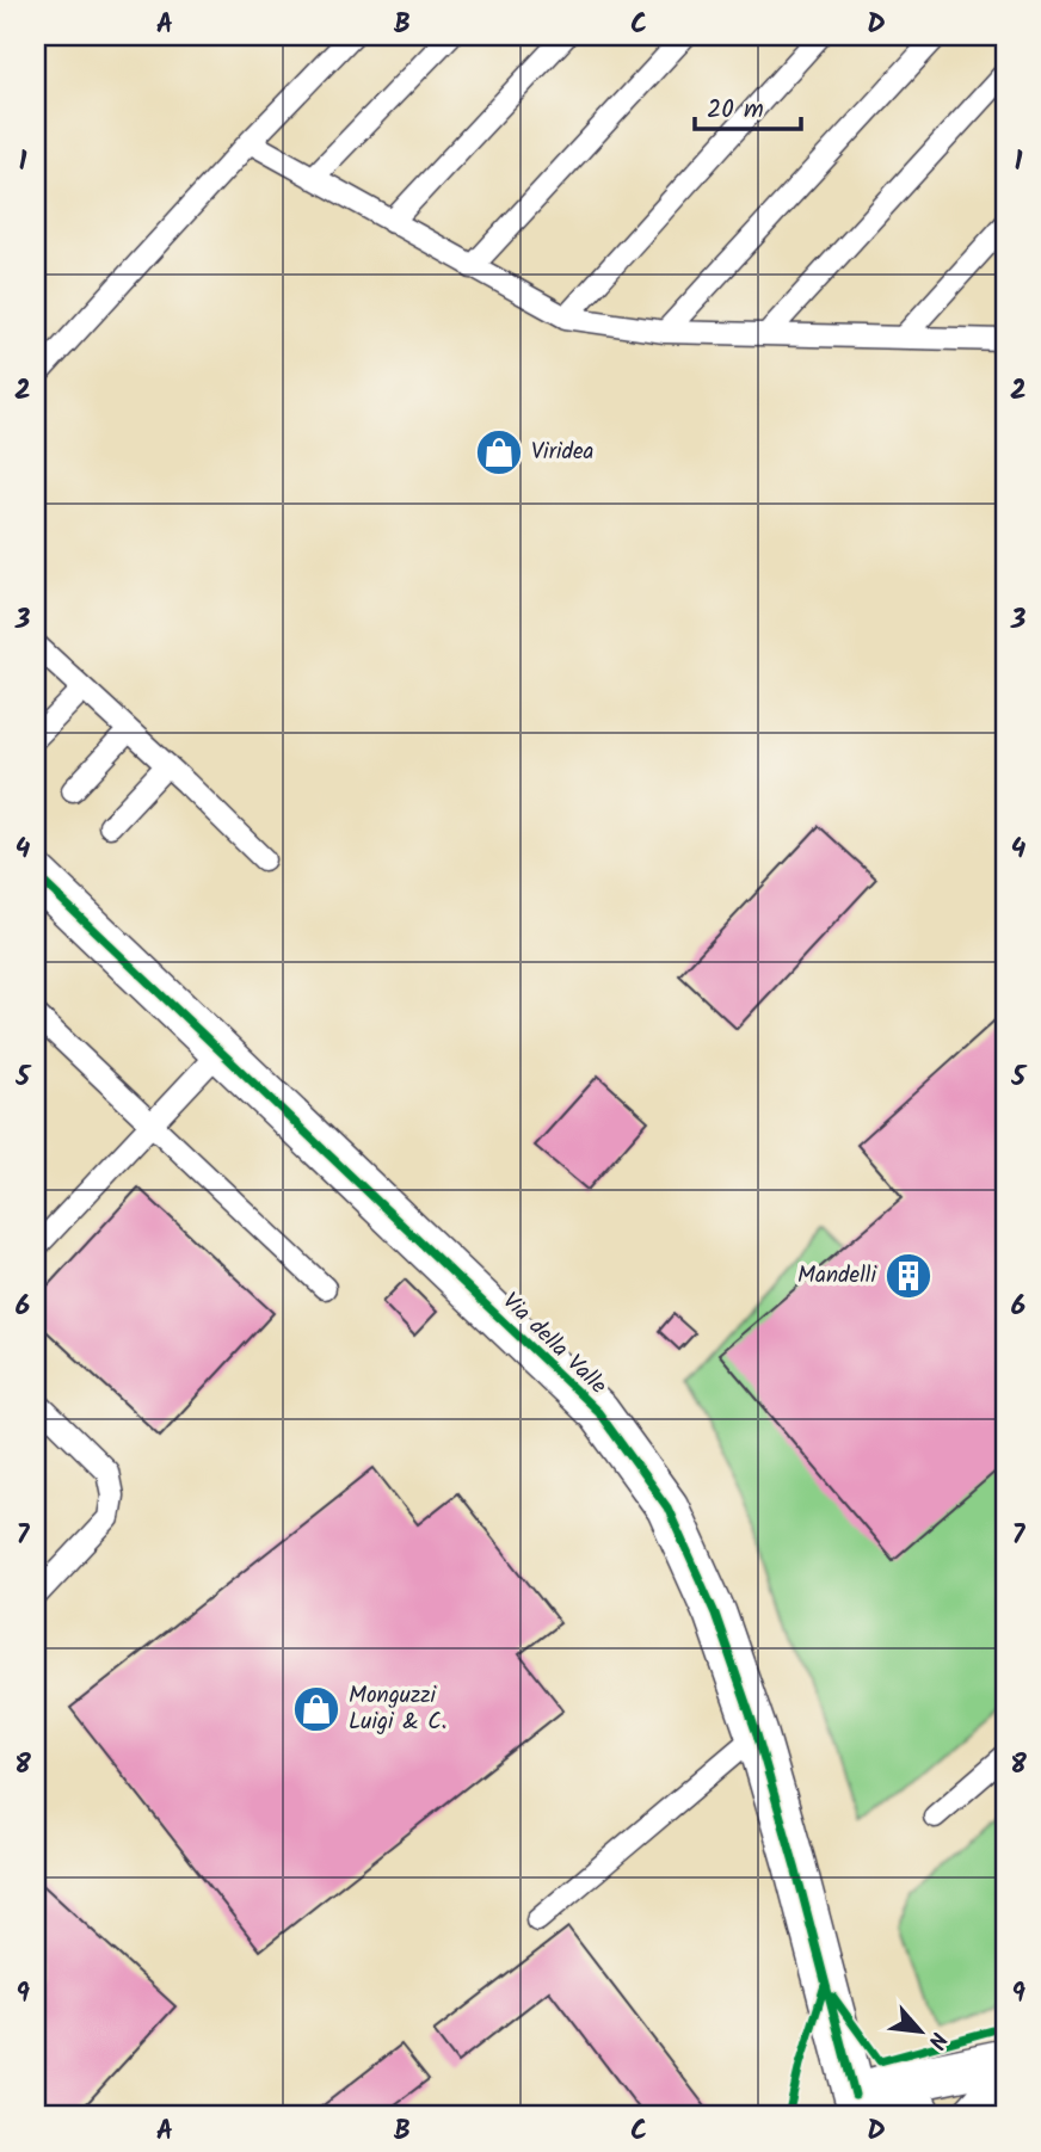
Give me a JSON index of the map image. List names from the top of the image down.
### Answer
{
  "streets": {
    "street": ["Via della Valle"]
  },
  "places": {
    "shop": ["Viridea", "Monguzzi Luigi & C."],
    "building": ["Mandelli"]
  },
  "scale_bar": "20 m",
  "north": "bottom right",
  "grid": {
    "columns": [
      "A",
      "B",
      "C",
      "D"
    ],
    "rows": [
      "1",
      "2",
      "3",
      "4",
      "5",
      "6",
      "7",
      "8",
      "9"
    ]
  }
}
